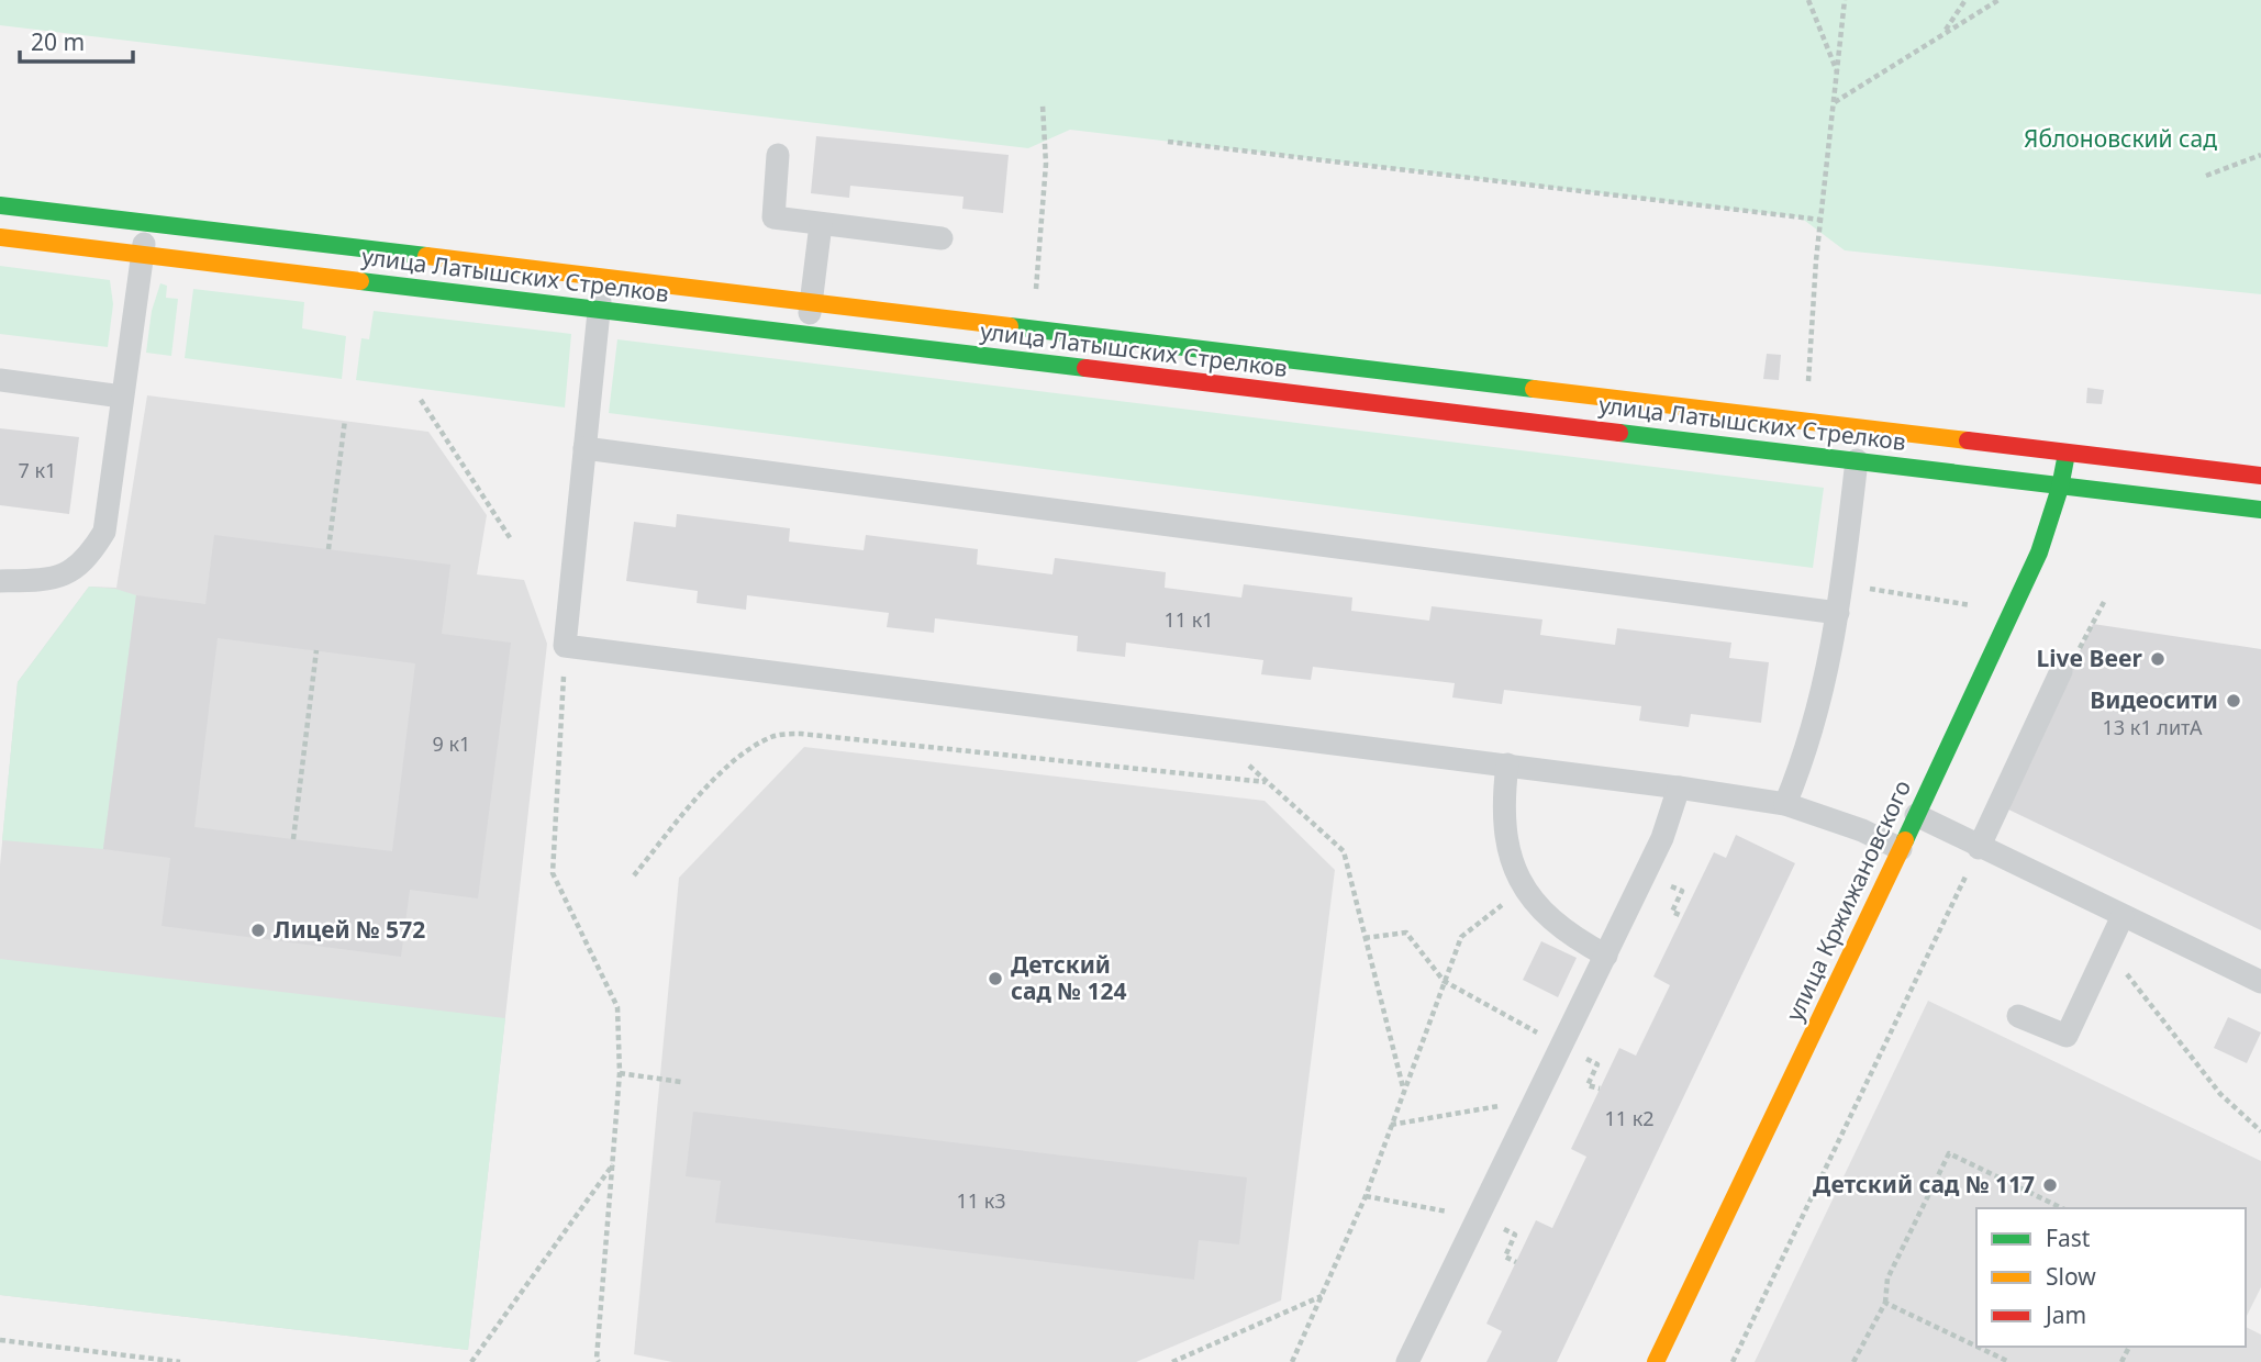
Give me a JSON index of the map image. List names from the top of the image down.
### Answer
{
  "streets": {
    "street": ["улица Латышских Стрелков", "улица Кржижановского"]
  },
  "crossings": [
    ["улица Латышских Стрелков", "улица Кржижановского"]
  ],
  "parks": ["Яблоновский сад"],
  "places": [
    "Live Beer",
    "Видеосити",
    "Лицей № 572",
    "Детский сад № 124",
    "Детский сад № 117"
  ],
  "house_numbers": [
    "7 к1",
    "11 к1",
    "13 к1 литА",
    "9 к1",
    "11 к2",
    "11 к3"
  ],
  "legend": ["Fast", "Slow", "Jam"],
  "scale_bar": "20 m"
}
